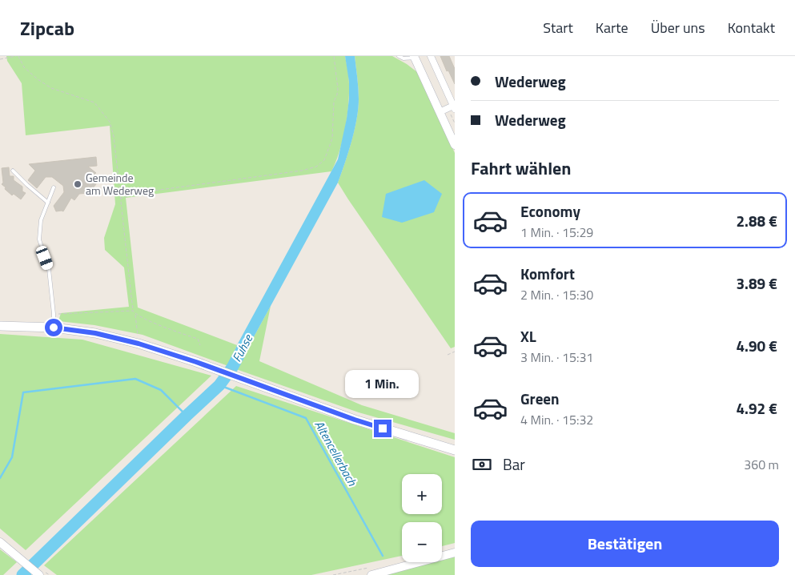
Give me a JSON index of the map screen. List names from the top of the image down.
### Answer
{
  "water": ["Fuhse", "Altencellerbach"],
  "places": ["Gemeinde am Wederweg"],
  "page": {
    "header": "Zipcab",
    "nav": [
      "Start",
      "Karte",
      "Über uns",
      "Kontakt"
    ],
    "banner": ["Wederweg", "Wederweg"],
    "heading": "Fahrt wählen",
    "list": [
      {
        "name": "Economy",
        "note": "1 Min. · 15:29",
        "value": "2.88 €"
      },
      {
        "name": "Komfort",
        "note": "2 Min. · 15:30",
        "value": "3.89 €"
      },
      {
        "name": "XL",
        "note": "3 Min. · 15:31",
        "value": "4.90 €"
      },
      {
        "name": "Green",
        "note": "4 Min. · 15:32",
        "value": "4.92 €"
      }
    ],
    "bubble": "1 Min.",
    "pay": ["Bar", "360 m"],
    "map_buttons": ["+", "−"],
    "buttons": "Bestätigen"
  }
}
